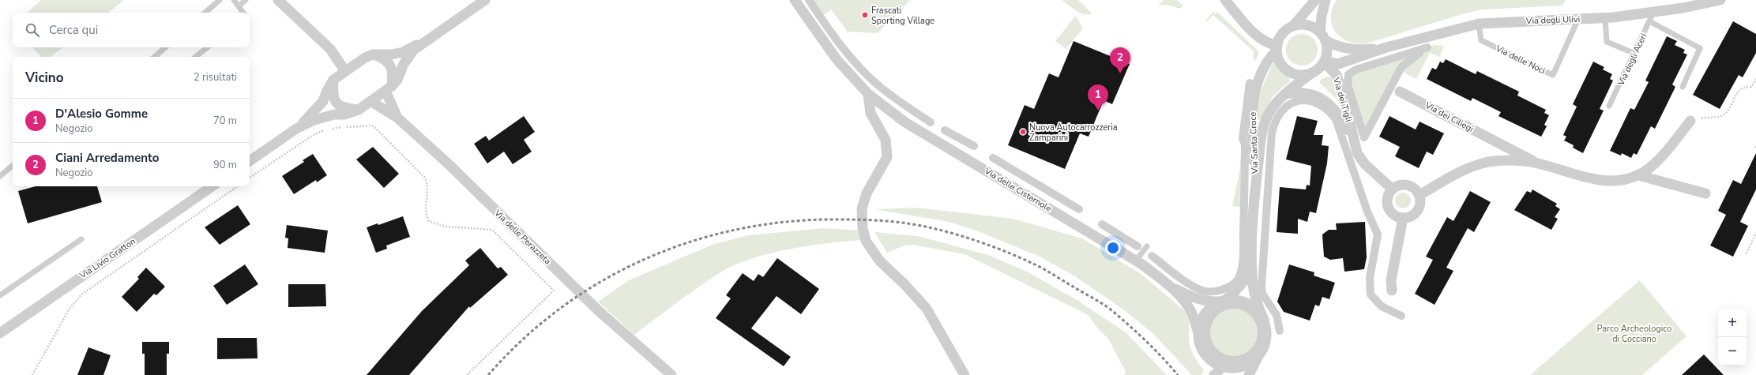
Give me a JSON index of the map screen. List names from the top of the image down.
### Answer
{
  "streets": {
    "street": [
      "Via degli Ulivi",
      "Via dei Tigli",
      "Via dei Ciliegi",
      "Via Santa Croce",
      "Via delle Cisternole",
      "Via delle Perazzeta",
      "Via Livio Gratton"
    ],
    "lane": ["Via delle Noci", "Via degli Aceri"]
  },
  "crossings": [
    ["Via degli Ulivi", "Via delle Noci"],
    ["Via degli Ulivi", "Via degli Aceri"],
    ["Via degli Ulivi", "Via dei Tigli"],
    ["Via degli Ulivi", "Via Santa Croce"],
    ["Via dei Tigli", "Via Santa Croce"],
    ["Via Santa Croce", "Via delle Cisternole"]
  ],
  "parks": ["Parco Archeologico di Cocciano"],
  "places": ["Frascati Sporting Village", "Nuova Autocarrozzeria Zamparini"],
  "page": {
    "search": "Cerca qui",
    "pins": ["2", "1"],
    "heading": ["Vicino", "2 risultati"],
    "list": [
      {
        "mark": "1",
        "name": "D'Alesio Gomme",
        "note": "Negozio",
        "value": "70 m"
      },
      {
        "mark": "2",
        "name": "Ciani Arredamento",
        "note": "Negozio",
        "value": "90 m"
      }
    ],
    "map_buttons": ["+", "−"]
  }
}
